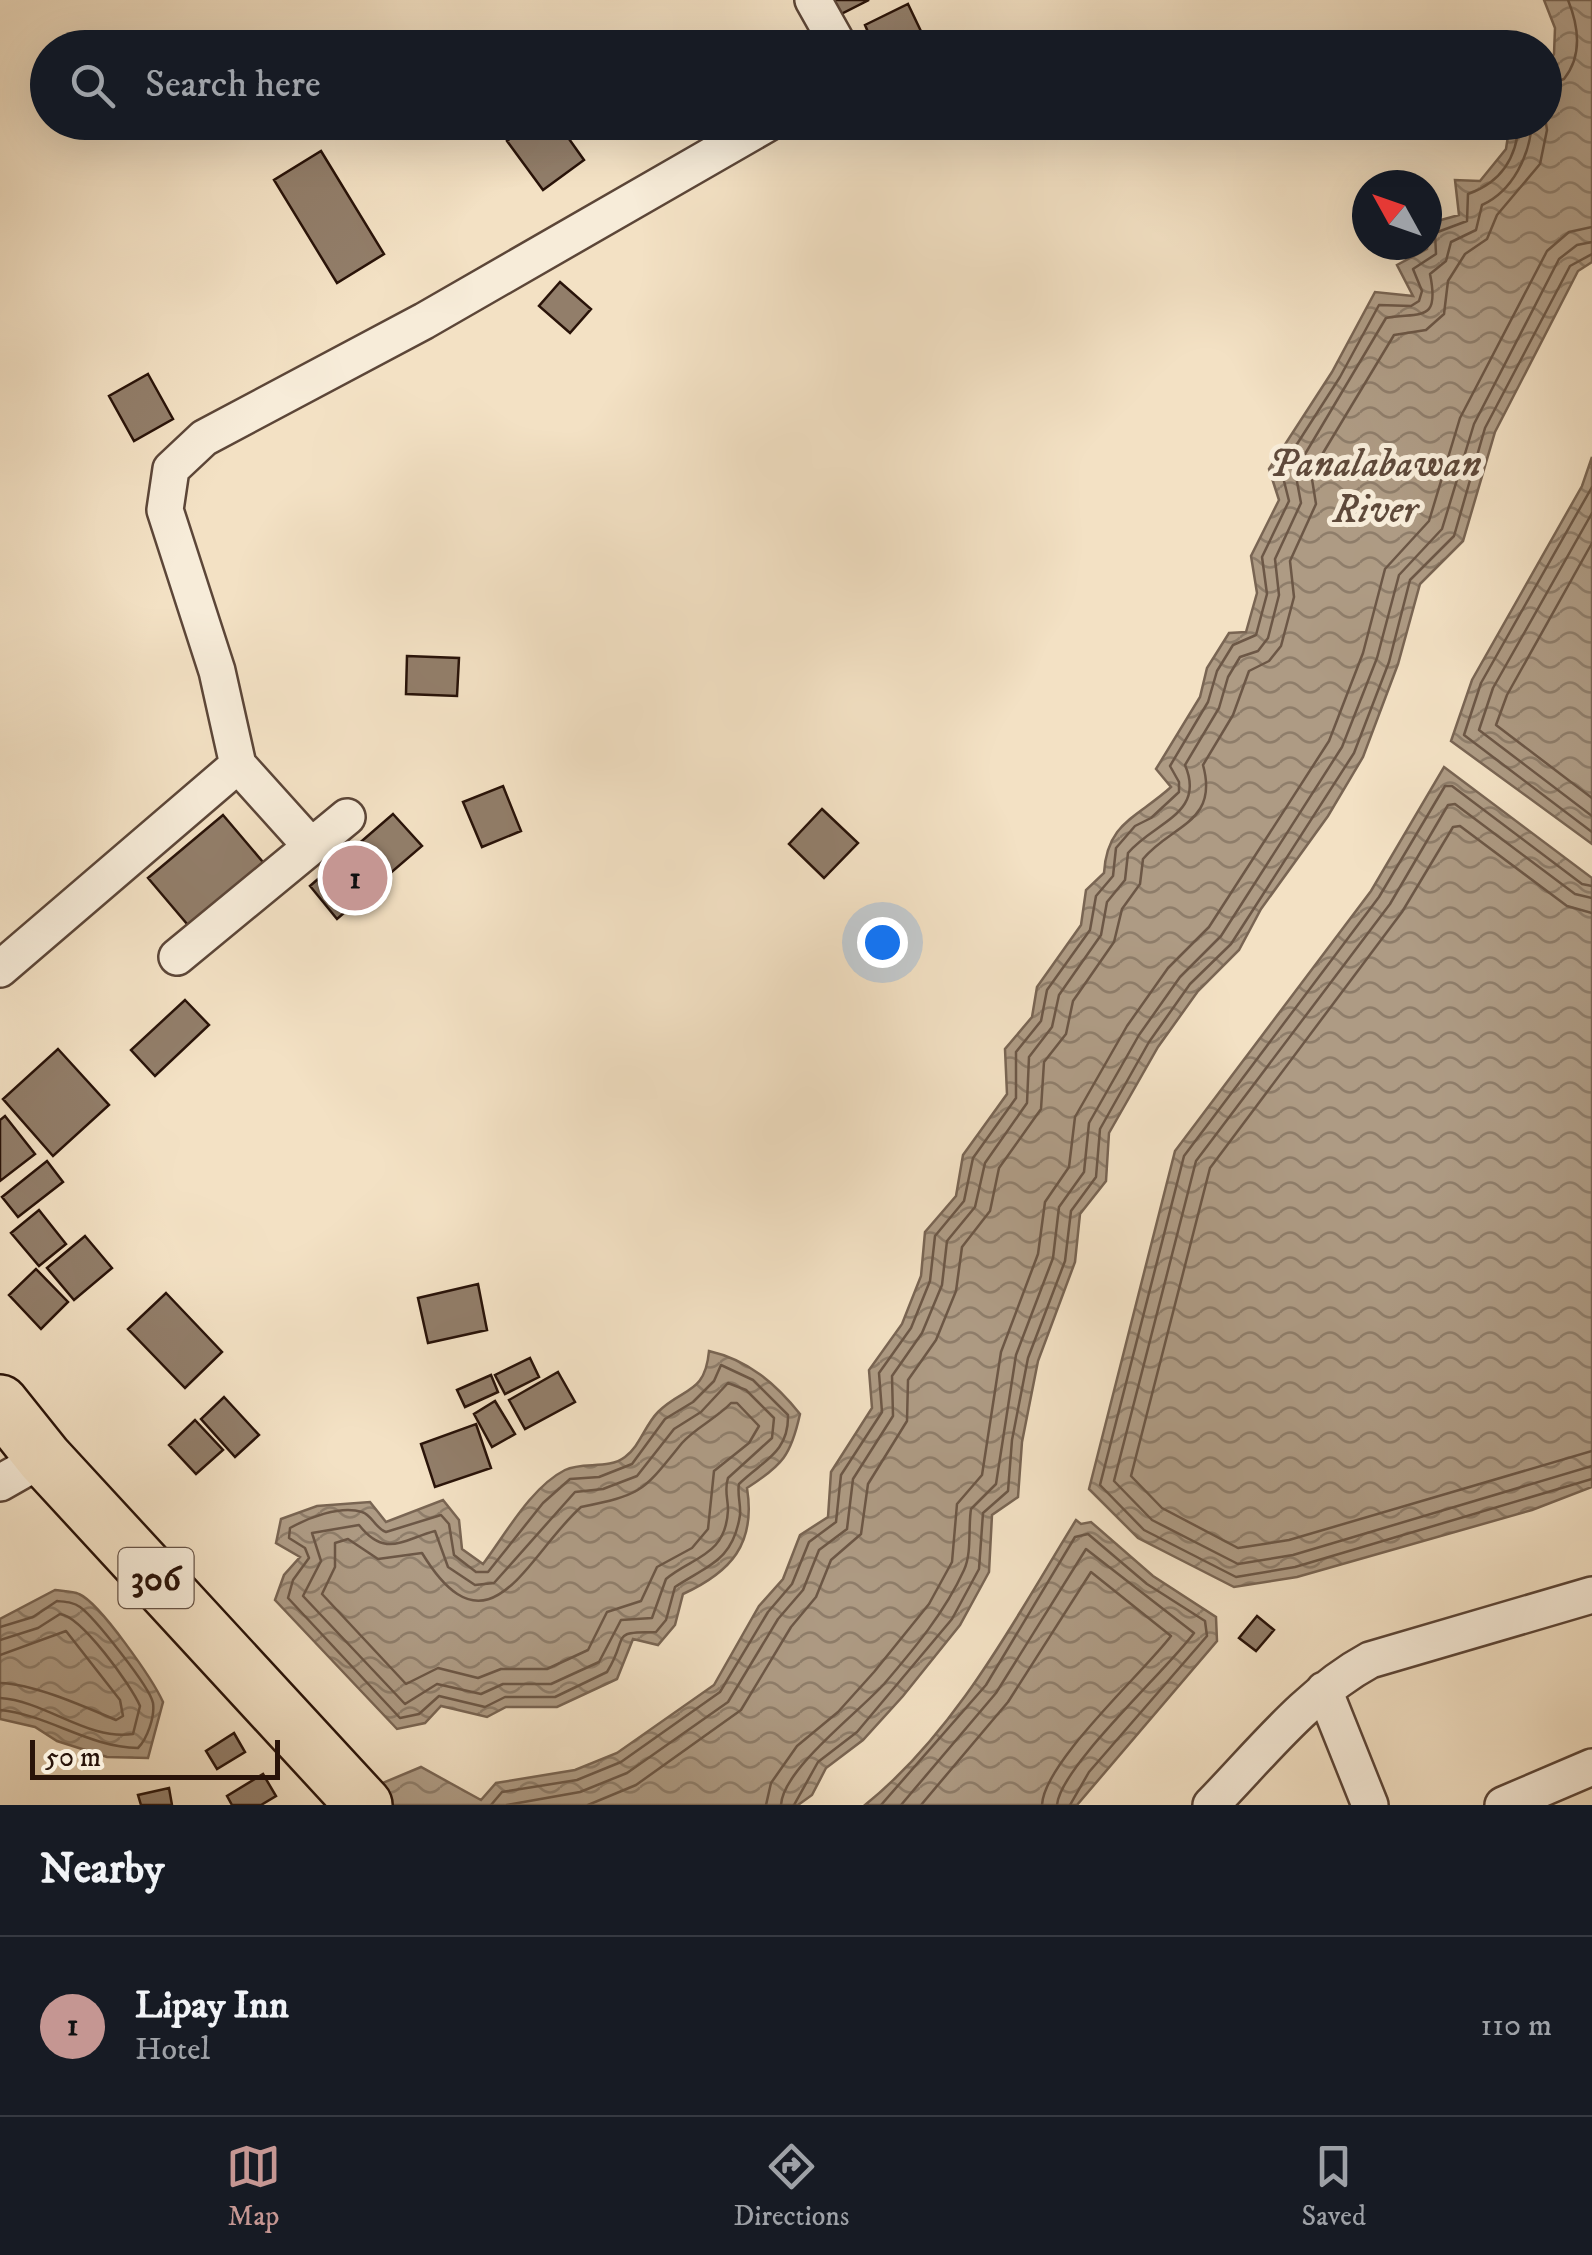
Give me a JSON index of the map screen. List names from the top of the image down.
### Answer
{
  "streets": {
    "main road": ["306"]
  },
  "water": ["Panalabawan River"],
  "scale_bar": "50 m",
  "north": "top left",
  "page": {
    "search": "Search here",
    "pins": "1",
    "scale": "50 m",
    "heading": "Nearby",
    "list": [
      {
        "mark": "1",
        "name": "Lipay Inn",
        "note": "Hotel",
        "value": "110 m"
      }
    ],
    "nav": ["Map", "Directions", "Saved"]
  }
}
